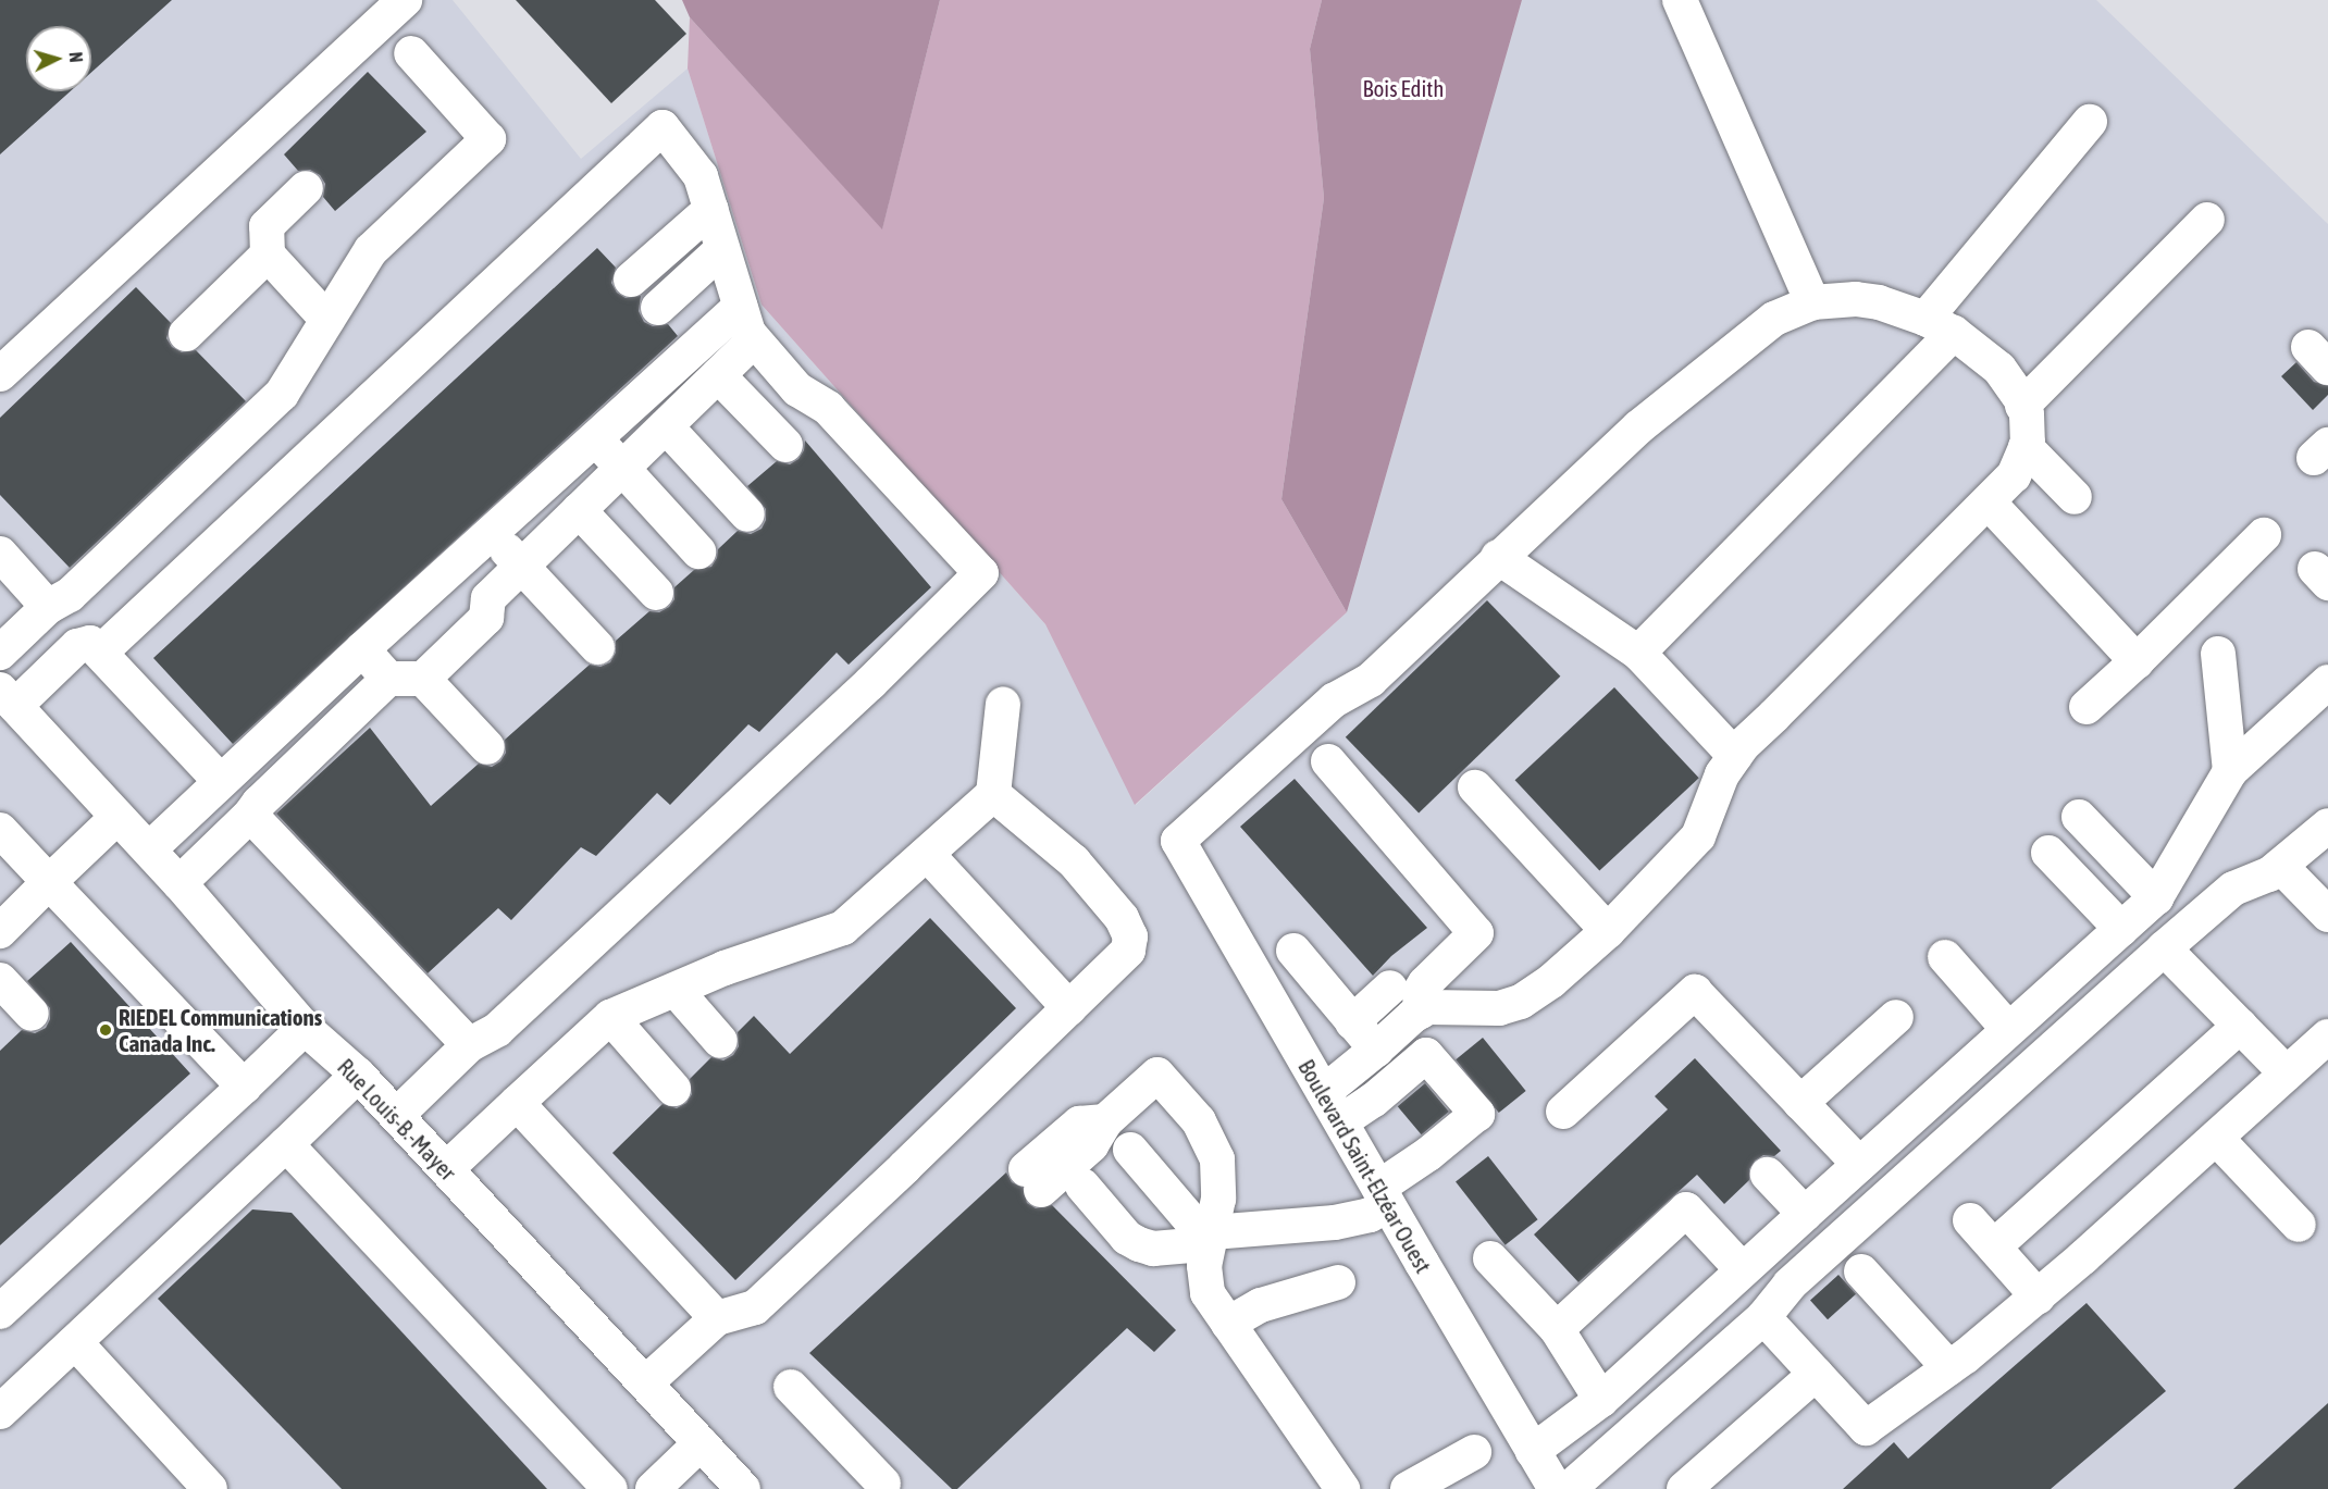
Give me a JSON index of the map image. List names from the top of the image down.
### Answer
{
  "streets": {
    "street": ["Rue Louis-B.-Mayer", "Boulevard Saint-Elzéar Ouest"]
  },
  "parks": ["Bois Edith"],
  "places": ["RIEDEL Communications Canada Inc."],
  "north": "right"
}
